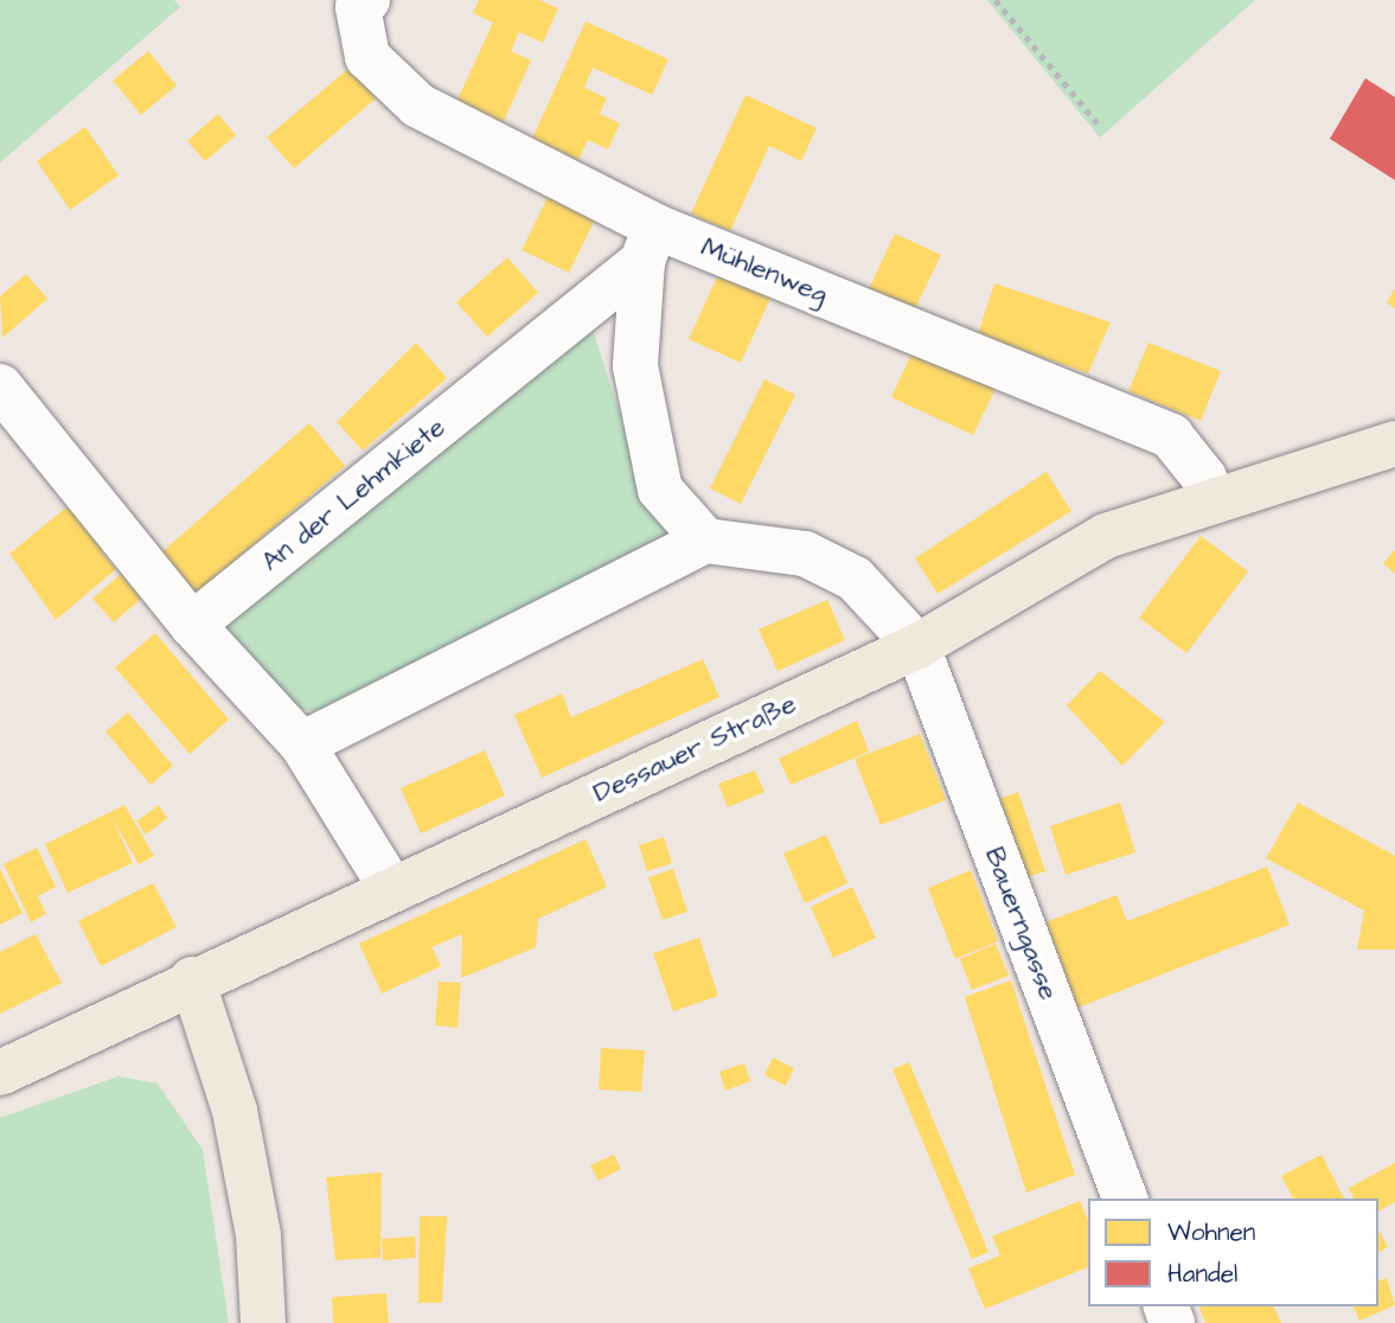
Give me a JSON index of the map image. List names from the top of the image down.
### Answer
{
  "streets": {
    "main road": ["Dessauer Straße"],
    "street": ["Mühlenweg", "An der Lehmkiete", "Bauerngasse"]
  },
  "crossings": [
    ["Mühlenweg", "An der Lehmkiete"],
    ["Mühlenweg", "Dessauer Straße"],
    ["Dessauer Straße", "Bauerngasse"]
  ],
  "legend": ["Wohnen", "Handel"]
}
